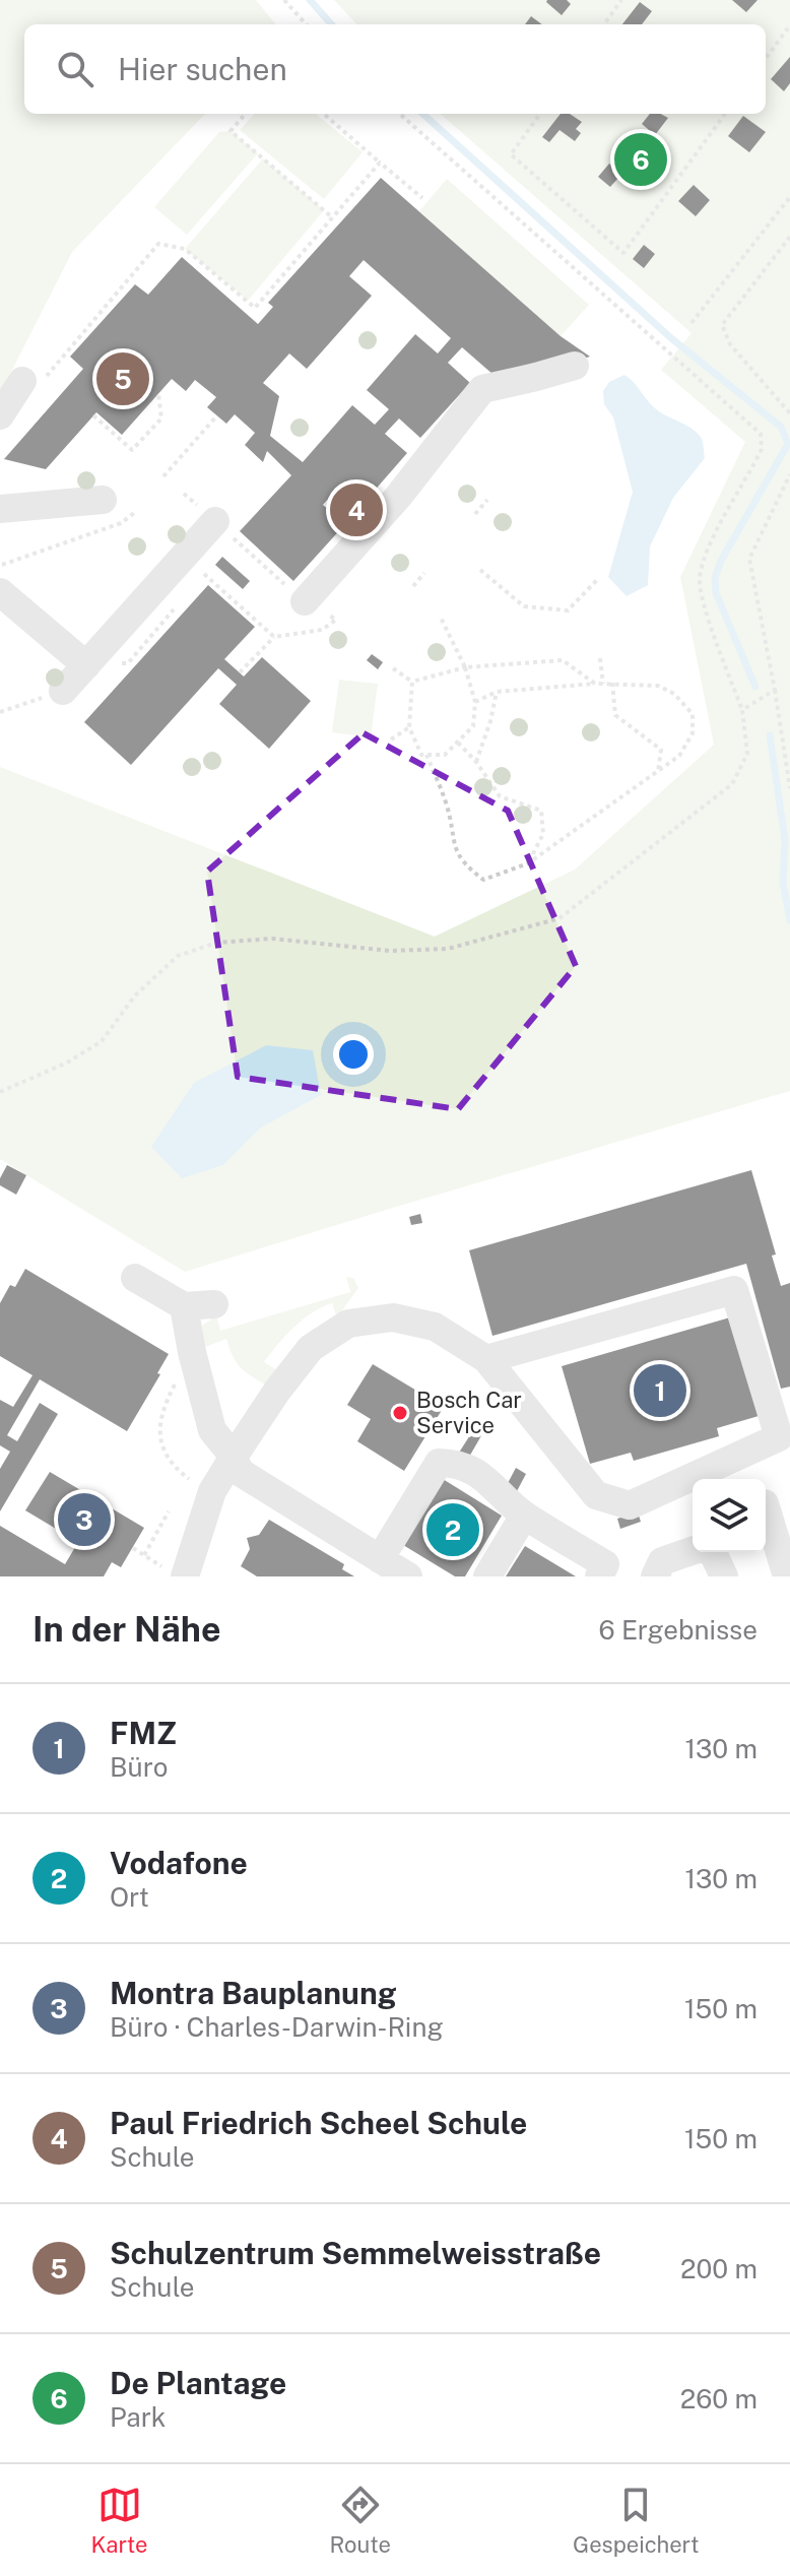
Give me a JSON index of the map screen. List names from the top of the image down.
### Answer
{
  "places": ["Bosch Car Service"],
  "page": {
    "search": "Hier suchen",
    "pins": [
      "6",
      "5",
      "4",
      "1",
      "3",
      "2"
    ],
    "heading": ["In der Nähe", "6 Ergebnisse"],
    "list": [
      {
        "mark": "1",
        "name": "FMZ",
        "note": "Büro",
        "value": "130 m"
      },
      {
        "mark": "2",
        "name": "Vodafone",
        "note": "Ort",
        "value": "130 m"
      },
      {
        "mark": "3",
        "name": "Montra Bauplanung",
        "note": "Büro · Charles-Darwin-Ring",
        "value": "150 m"
      },
      {
        "mark": "4",
        "name": "Paul Friedrich Scheel Schule",
        "note": "Schule",
        "value": "150 m"
      },
      {
        "mark": "5",
        "name": "Schulzentrum Semmelweisstraße",
        "note": "Schule",
        "value": "200 m"
      },
      {
        "mark": "6",
        "name": "De Plantage",
        "note": "Park",
        "value": "260 m"
      }
    ],
    "nav": ["Karte", "Route", "Gespeichert"]
  }
}
